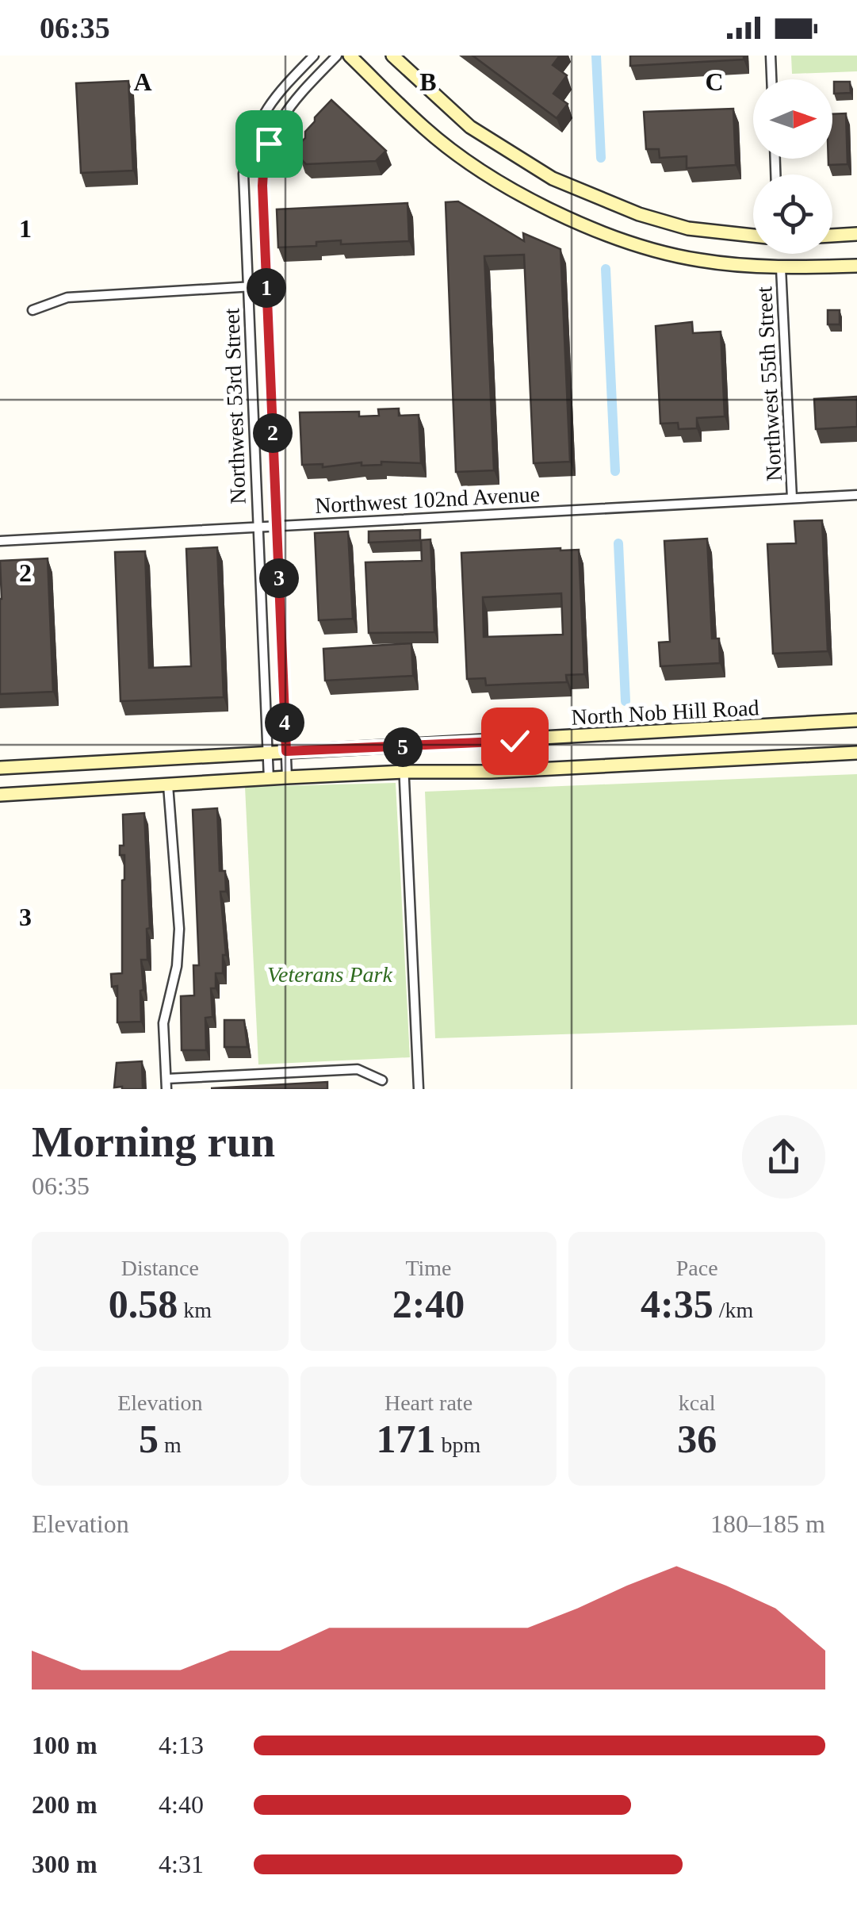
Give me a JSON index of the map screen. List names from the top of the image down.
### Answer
{
  "streets": {
    "main road": ["North Nob Hill Road"],
    "street": ["Northwest 55th Street", "Northwest 53rd Street", "Northwest 102nd Avenue"]
  },
  "crossings": [
    ["Northwest 55th Street", "Northwest 102nd Avenue"],
    ["Northwest 53rd Street", "Northwest 102nd Avenue"],
    ["Northwest 53rd Street", "North Nob Hill Road"]
  ],
  "parks": ["Veterans Park"],
  "north": "right",
  "page": {
    "status": "06:35",
    "pins": [
      "1",
      "2",
      "3",
      "4",
      "5"
    ],
    "heading": ["Morning run", "06:35"],
    "stats": [
      ["Distance", "0.58 km"],
      ["Time", "2:40"],
      ["Pace", "4:35 /km"],
      ["Elevation", "5 m"],
      ["Heart rate", "171 bpm"],
      ["kcal", "36"]
    ],
    "chart": ["Elevation", "180–185 m"],
    "list": [
      {
        "name": "100 m",
        "note": "4:13"
      },
      {
        "name": "200 m",
        "note": "4:40"
      },
      {
        "name": "300 m",
        "note": "4:31"
      }
    ]
  },
  "grid": {
    "columns": ["A", "B", "C"],
    "rows": ["1", "2", "3"]
  }
}
